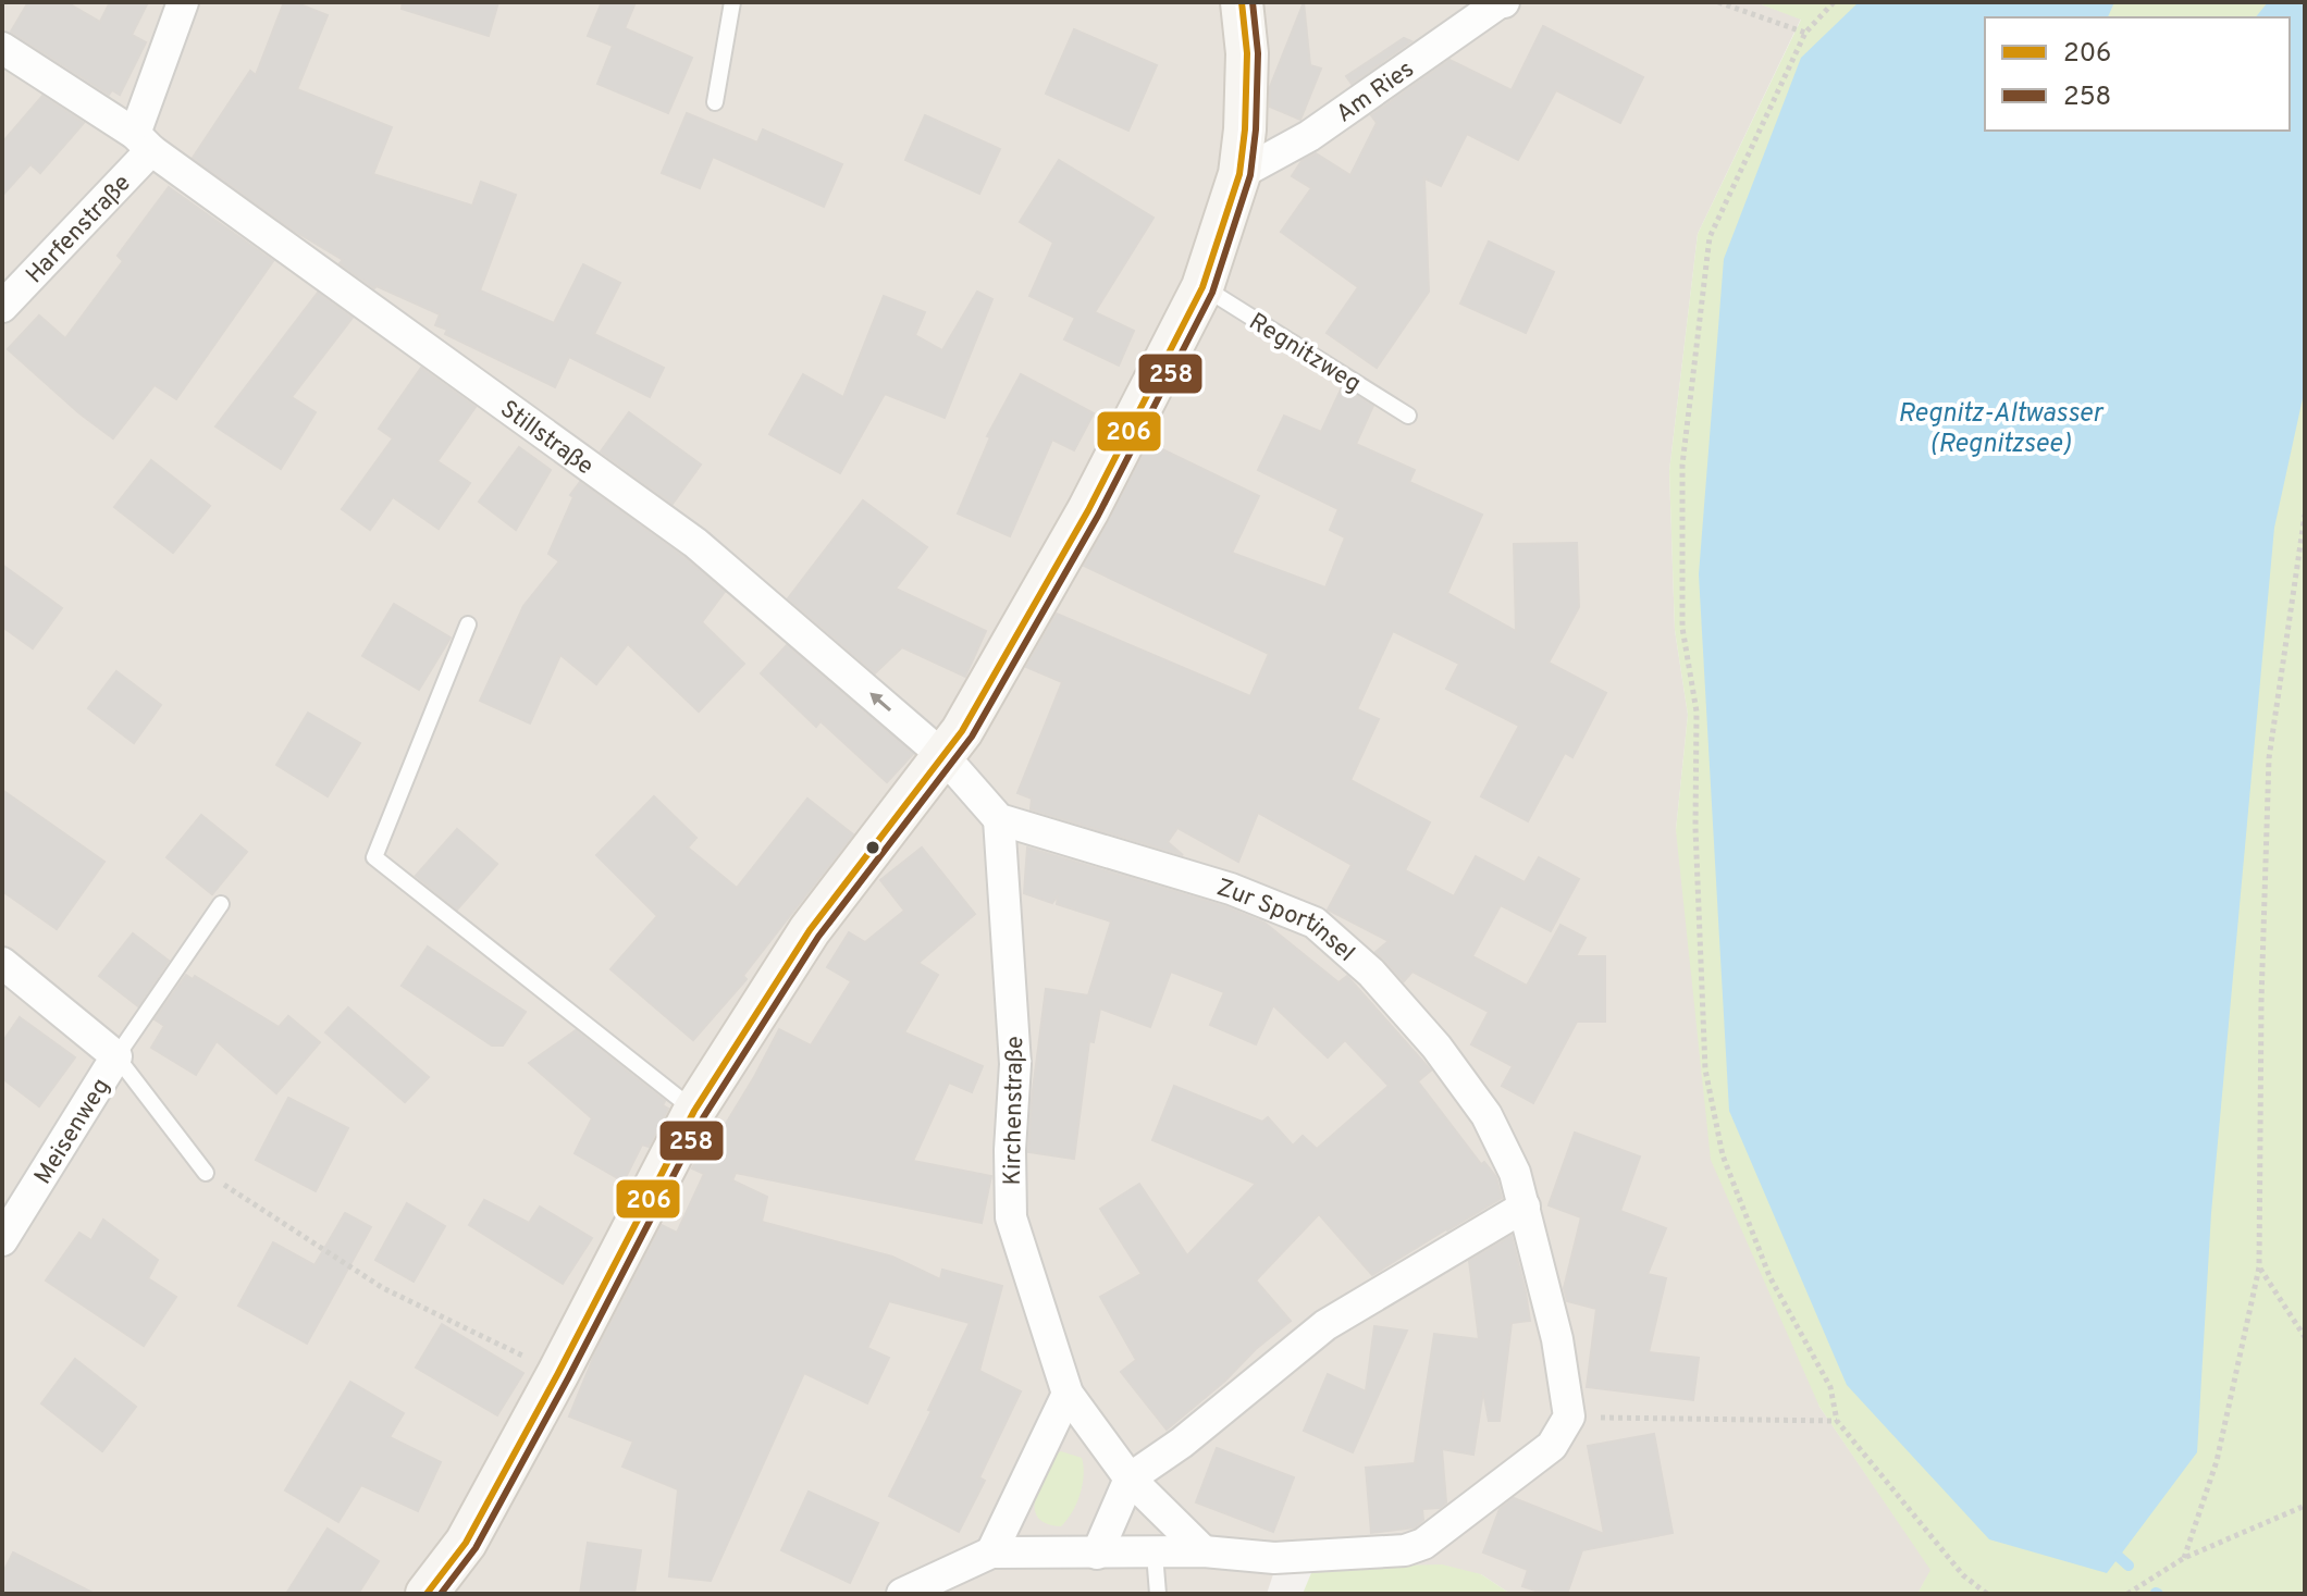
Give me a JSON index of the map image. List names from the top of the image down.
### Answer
{
  "streets": {
    "street": [
      "Am Ries",
      "Harfenstraße",
      "Stillstraße",
      "Zur Sportinsel",
      "Kirchenstraße",
      "Meisenweg"
    ],
    "lane": ["Regnitzweg"]
  },
  "crossings": [
    ["Harfenstraße", "Stillstraße"],
    ["Zur Sportinsel", "Kirchenstraße"]
  ],
  "one_way": ["Stillstraße"],
  "water": ["Regnitz-Altwasser (Regnitzsee)"],
  "lines": ["transit line 206", "transit line 258"],
  "legend": ["206", "258"]
}
